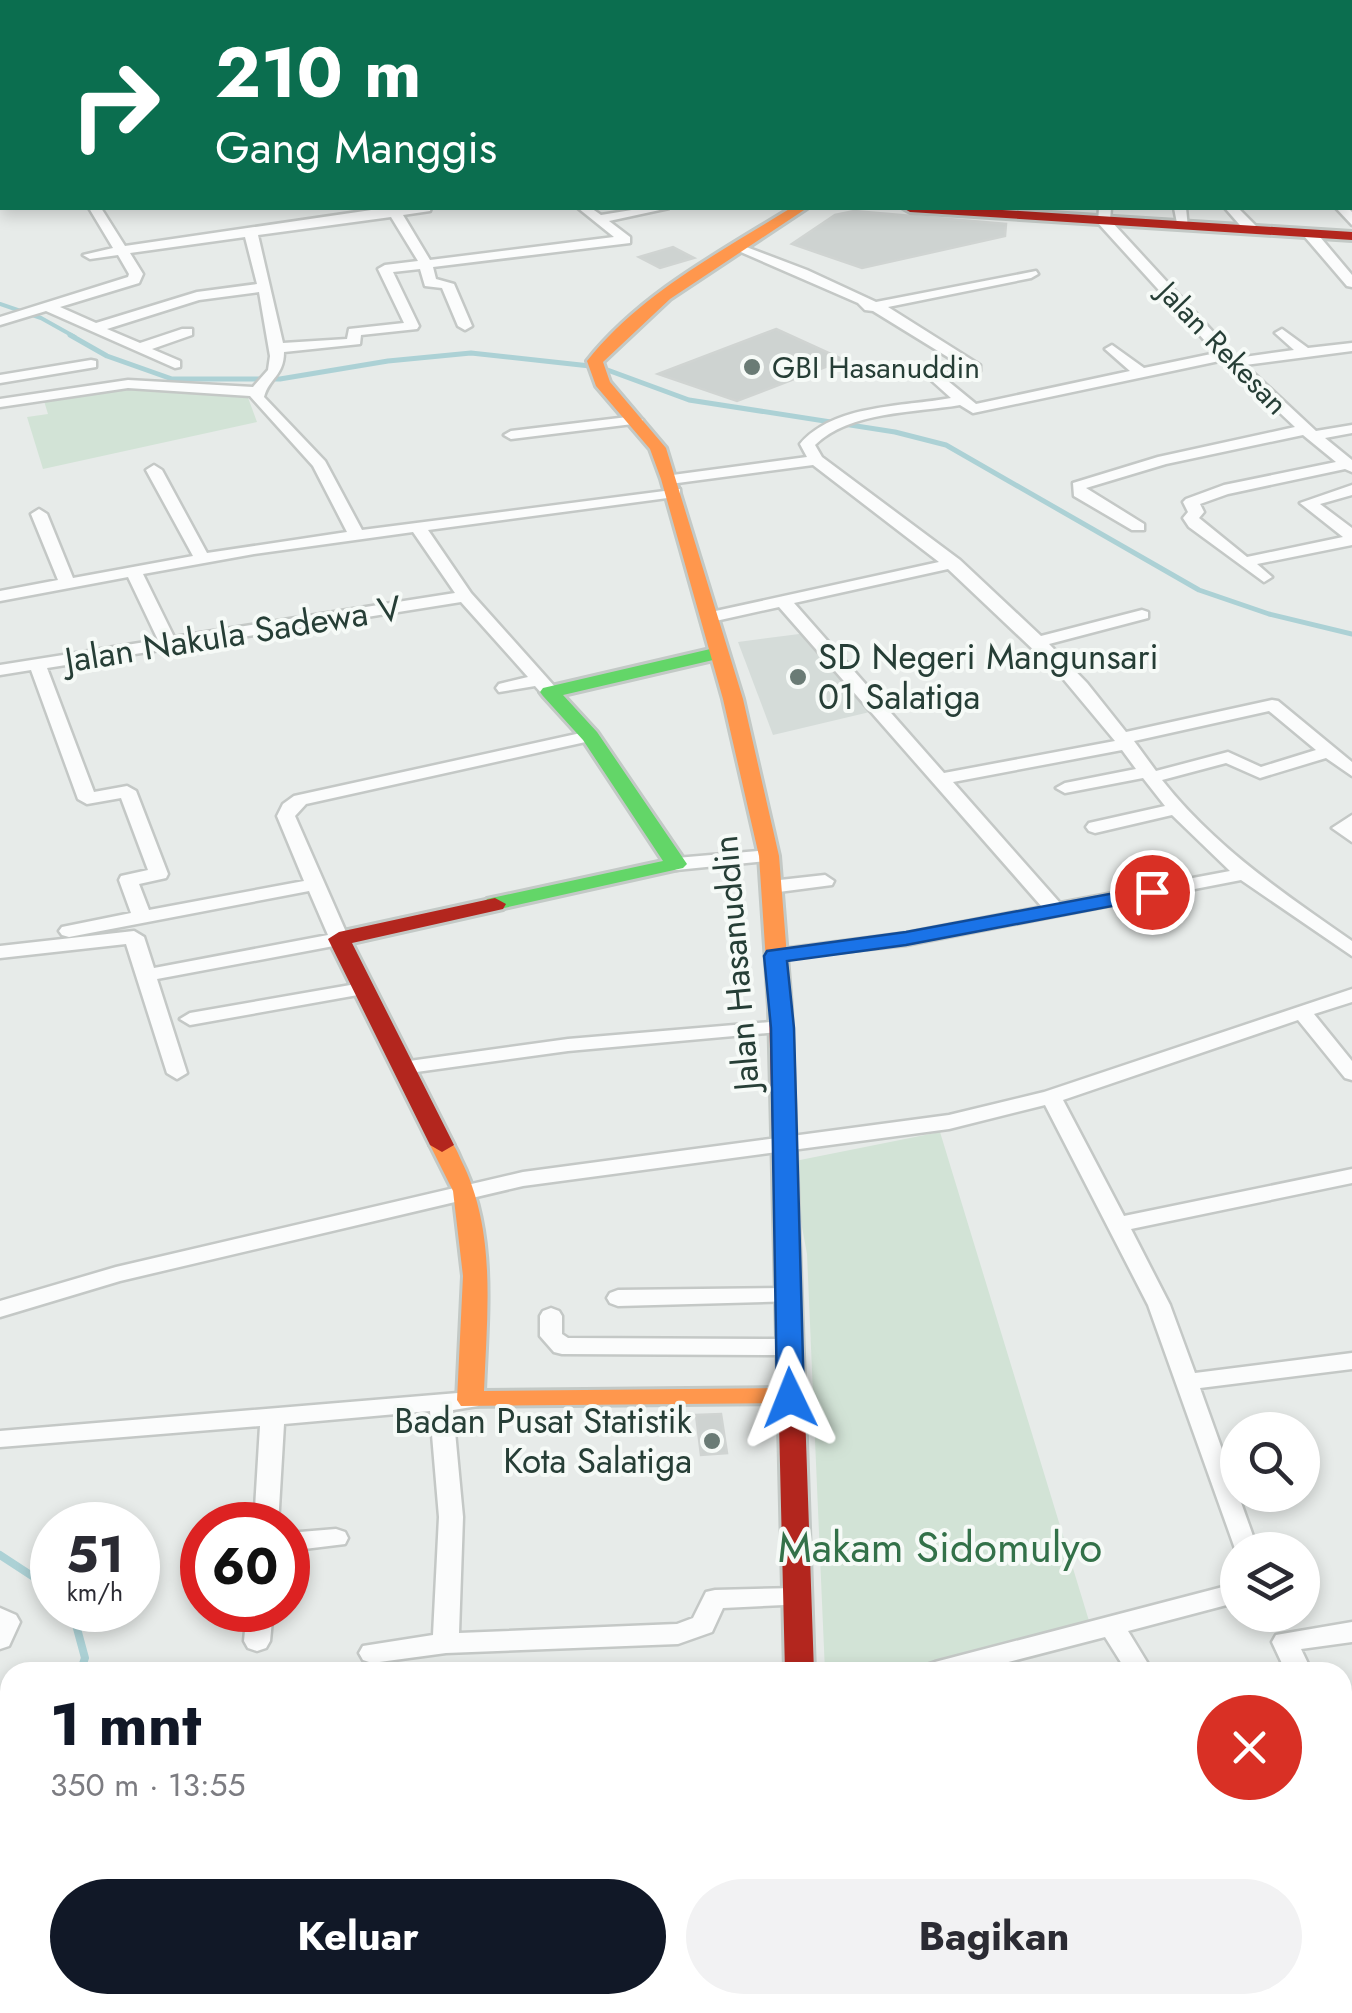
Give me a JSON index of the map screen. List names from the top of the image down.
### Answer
{
  "streets": {
    "main road": ["Jalan Hasanuddin"],
    "street": ["Jalan Rekesan", "Jalan Nakula Sadewa V"]
  },
  "parks": ["Makam Sidomulyo"],
  "places": ["GBI Hasanuddin", "SD Negeri Mangunsari 01 Salatiga", "Badan Pusat Statistik Kota Salatiga"],
  "page": {
    "turn": ["210 m", "Gang Manggis"],
    "speed": "51 km/h",
    "limit": "60",
    "heading": ["1 mnt", "350 m · 13:55"],
    "buttons": ["Keluar", "Bagikan"]
  }
}
